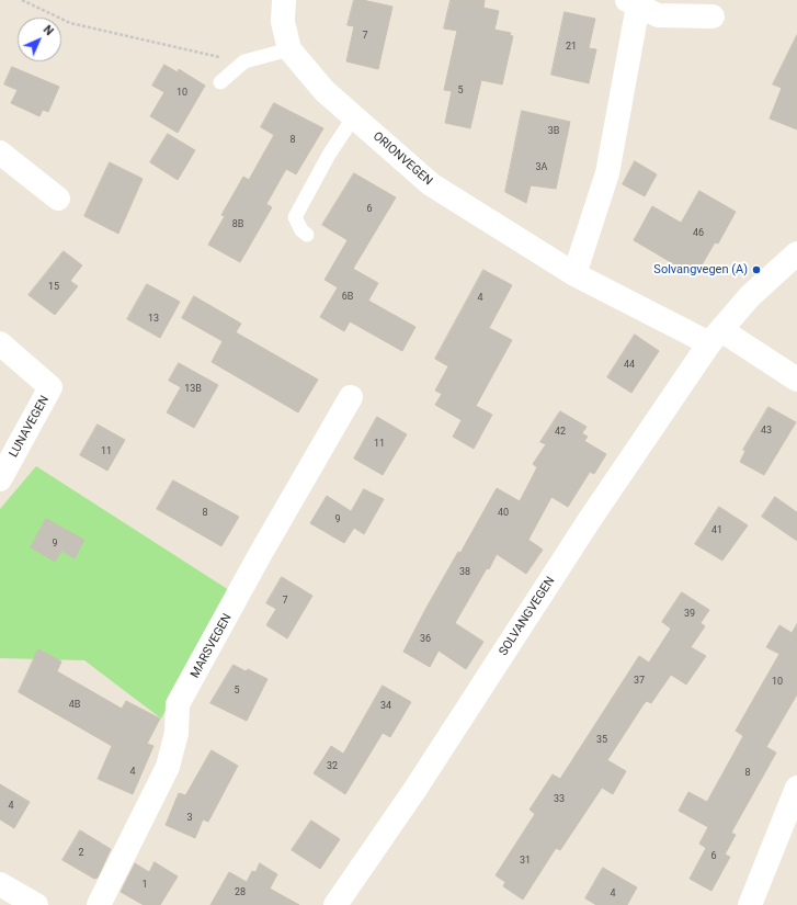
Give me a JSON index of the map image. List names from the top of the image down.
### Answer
{
  "streets": {
    "street": [
      "ORIONVEGEN",
      "LUNAVEGEN",
      "SOLVANGVEGEN",
      "MARSVEGEN"
    ]
  },
  "crossings": [
    ["ORIONVEGEN", "SOLVANGVEGEN"]
  ],
  "places": ["Solvangvegen (A)"],
  "house_numbers": [
    "7",
    "21",
    "5",
    "10",
    "3B",
    "8",
    "3A",
    "6",
    "8B",
    "46",
    "15",
    "6B",
    "4",
    "13",
    "44",
    "13B",
    "43",
    "42",
    "11",
    "11",
    "8",
    "40",
    "9",
    "41",
    "9",
    "38",
    "7",
    "39",
    "36",
    "37",
    "10",
    "5",
    "4B",
    "34",
    "35",
    "32",
    "4",
    "8",
    "33",
    "4",
    "3",
    "2",
    "6",
    "31",
    "1",
    "28",
    "4"
  ],
  "north": "top right"
}
